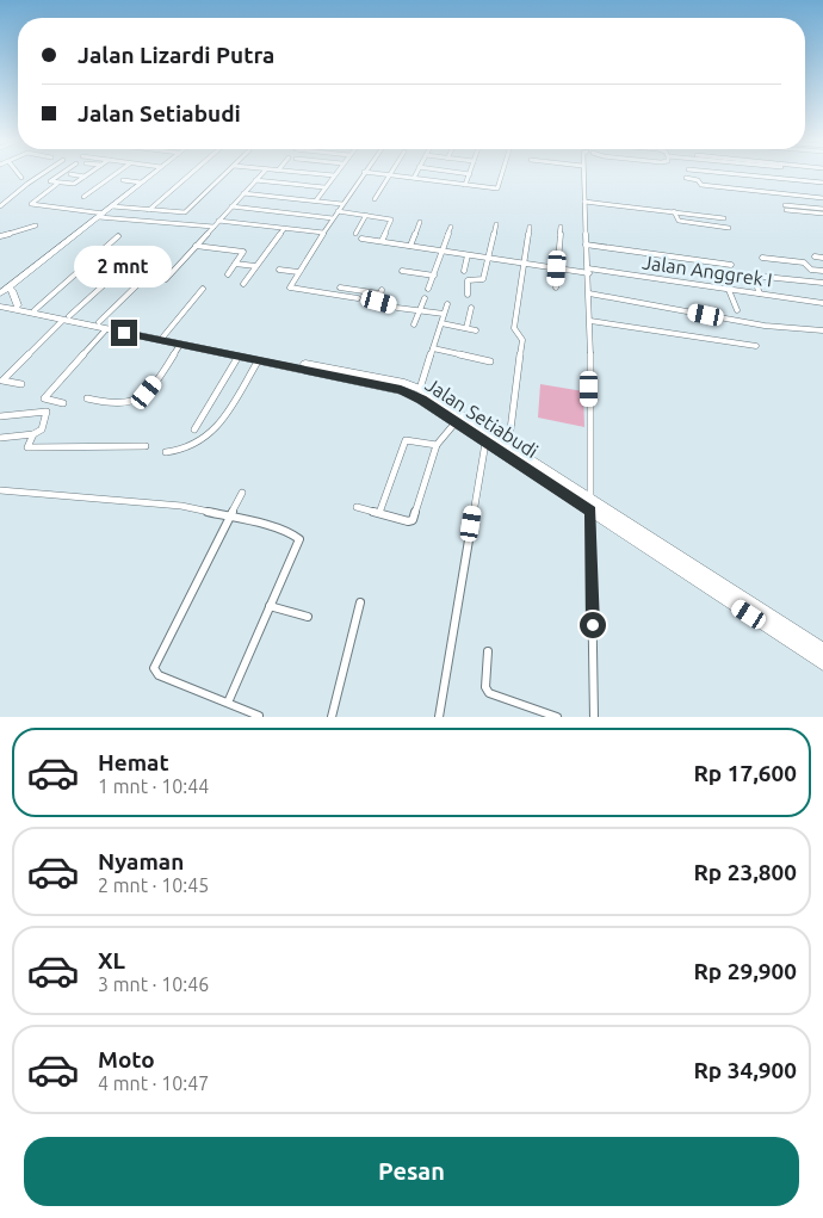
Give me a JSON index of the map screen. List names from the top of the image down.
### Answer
{
  "streets": {
    "main road": ["Jalan Setiabudi"],
    "street": ["Jalan Anggrek I"]
  },
  "page": {
    "banner": ["Jalan Lizardi Putra", "Jalan Setiabudi"],
    "bubble": "2 mnt",
    "list": [
      {
        "name": "Hemat",
        "note": "1 mnt · 10:44",
        "value": "Rp 17,600"
      },
      {
        "name": "Nyaman",
        "note": "2 mnt · 10:45",
        "value": "Rp 23,800"
      },
      {
        "name": "XL",
        "note": "3 mnt · 10:46",
        "value": "Rp 29,900"
      },
      {
        "name": "Moto",
        "note": "4 mnt · 10:47",
        "value": "Rp 34,900"
      }
    ],
    "buttons": "Pesan"
  }
}
